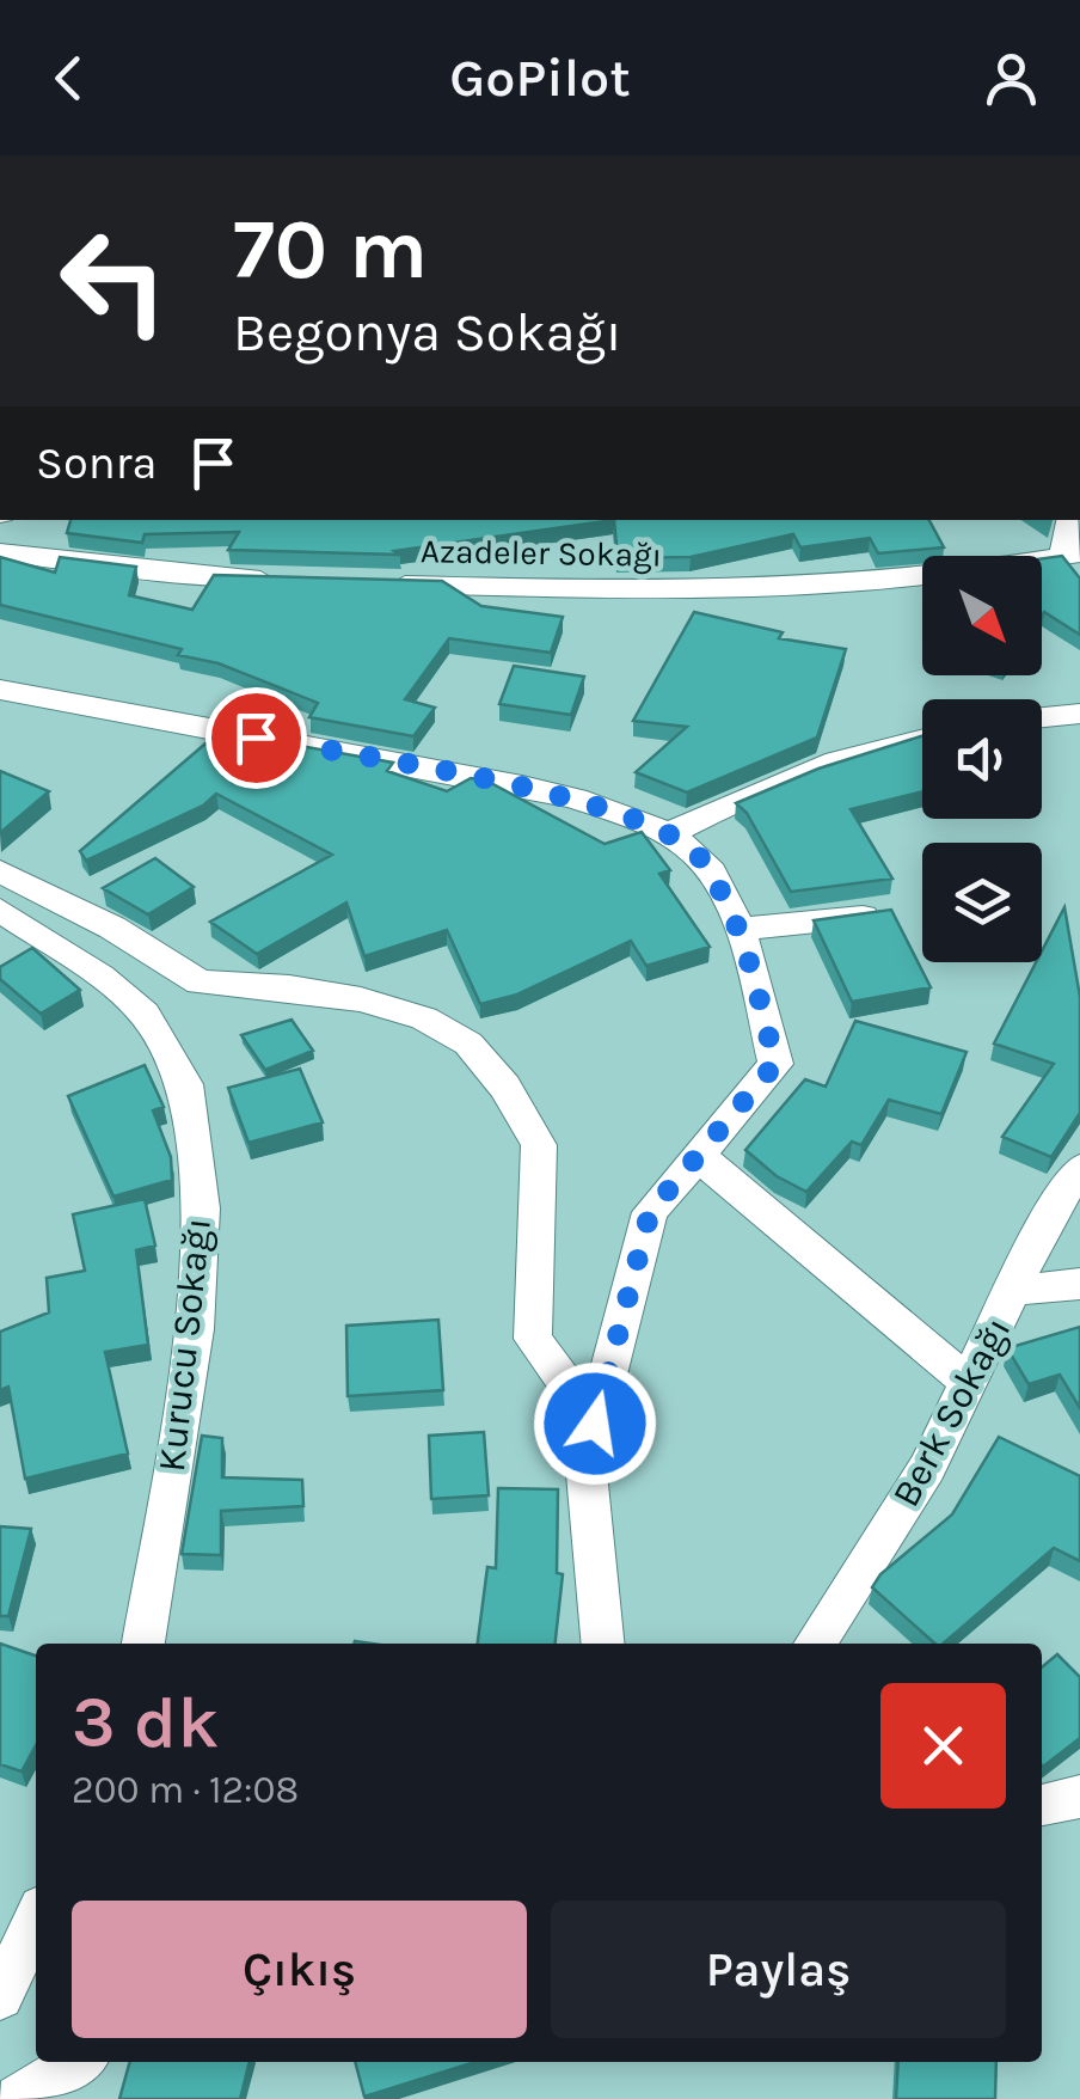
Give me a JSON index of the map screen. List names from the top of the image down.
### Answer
{
  "streets": {
    "street": ["Azadeler Sokağı", "Kurucu Sokağı", "Berk Sokağı"]
  },
  "north": "bottom right",
  "page": {
    "header": "GoPilot",
    "turn": ["70 m", "Begonya Sokağı"],
    "then": "Sonra",
    "heading": ["3 dk", "200 m · 12:08"],
    "buttons": ["Çıkış", "Paylaş"]
  }
}
